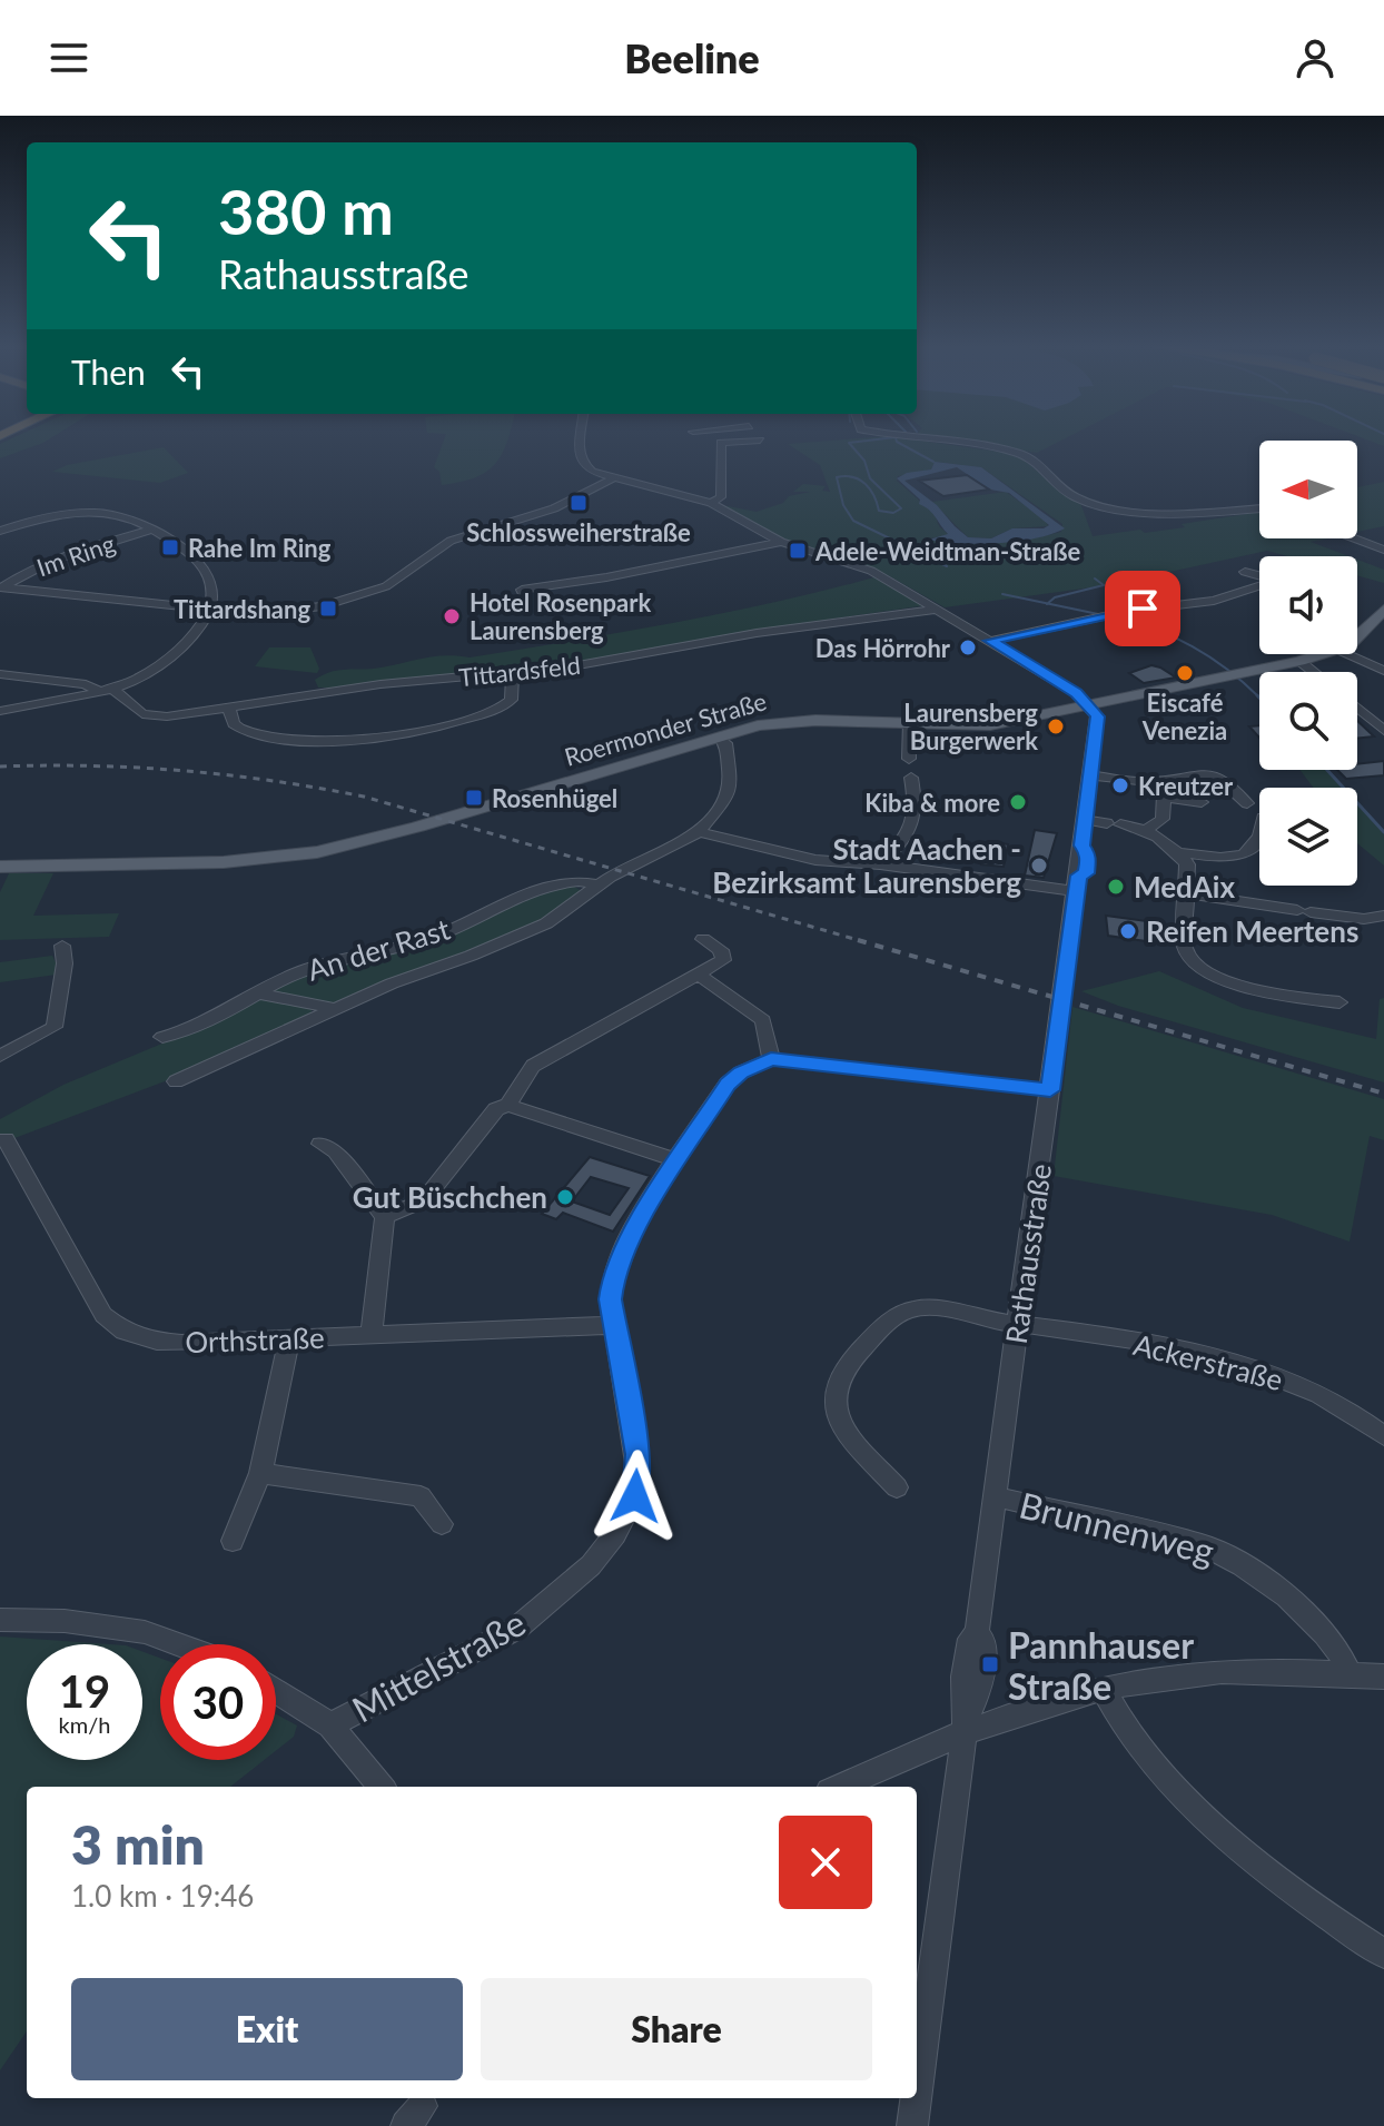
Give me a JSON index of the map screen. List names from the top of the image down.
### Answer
{
  "streets": {
    "main road": ["Roermonder Straße"],
    "street": [
      "Im Ring",
      "Tittardsfeld",
      "An der Rast",
      "Rathausstraße",
      "Orthstraße",
      "Ackerstraße",
      "Brunnenweg",
      "Mittelstraße"
    ]
  },
  "crossings": [
    ["Roermonder Straße", "An der Rast"],
    ["Roermonder Straße", "Rathausstraße"],
    ["Rathausstraße", "Ackerstraße"],
    ["Rathausstraße", "Brunnenweg"],
    ["Orthstraße", "Mittelstraße"]
  ],
  "places": {
    "transit": [
      "Schlossweiherstraße",
      "Rahe Im Ring",
      "Adele-Weidtman-Straße",
      "Tittardshang",
      "Rosenhügel",
      "Pannhauser Straße"
    ],
    "other": [
      "Hotel Rosenpark Laurensberg",
      "Das Hörrohr",
      "Eiscafé Venezia",
      "Laurensberg Burgerwerk",
      "Kreutzer",
      "Kiba & more",
      "Stadt Aachen - Bezirksamt Laurensberg",
      "MedAix",
      "Reifen Meertens",
      "Gut Büschchen"
    ]
  },
  "north": "left",
  "page": {
    "header": "Beeline",
    "turn": ["380 m", "Rathausstraße"],
    "then": "Then",
    "speed": "19 km/h",
    "limit": "30",
    "heading": ["3 min", "1.0 km · 19:46"],
    "buttons": ["Exit", "Share"]
  }
}
